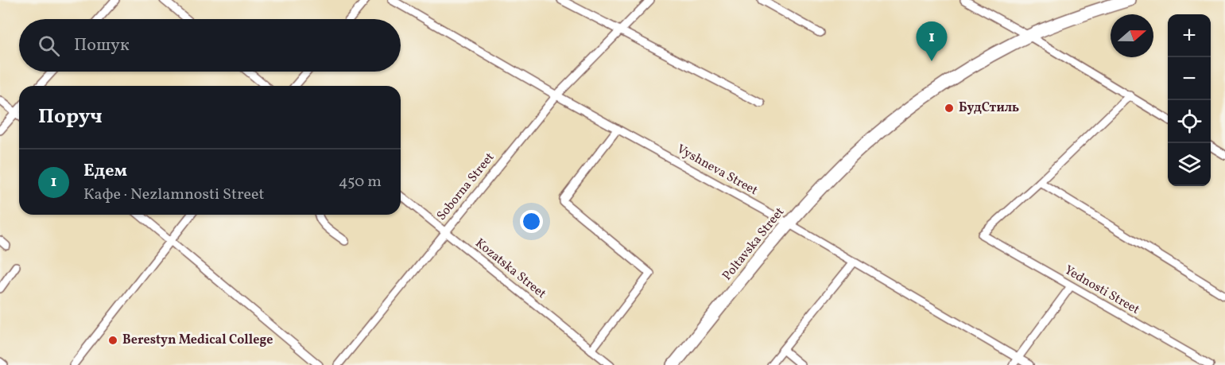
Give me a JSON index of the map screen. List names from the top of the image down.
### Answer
{
  "streets": {
    "highway": ["Poltavska Street"],
    "street": [
      "Vyshneva Street",
      "Soborna Street",
      "Kozatska Street",
      "Yednosti Street"
    ]
  },
  "crossings": [
    ["Vyshneva Street", "Soborna Street"],
    ["Vyshneva Street", "Poltavska Street"],
    ["Soborna Street", "Kozatska Street"]
  ],
  "places": ["БудСтиль", "Berestyn Medical College"],
  "north": "right",
  "page": {
    "map_buttons": ["+", "−"],
    "search": "Пошук",
    "pins": "1",
    "heading": "Поруч",
    "list": [
      {
        "mark": "1",
        "name": "Едем",
        "note": "Кафе · Nezlamnosti Street",
        "value": "450 m"
      }
    ]
  }
}
